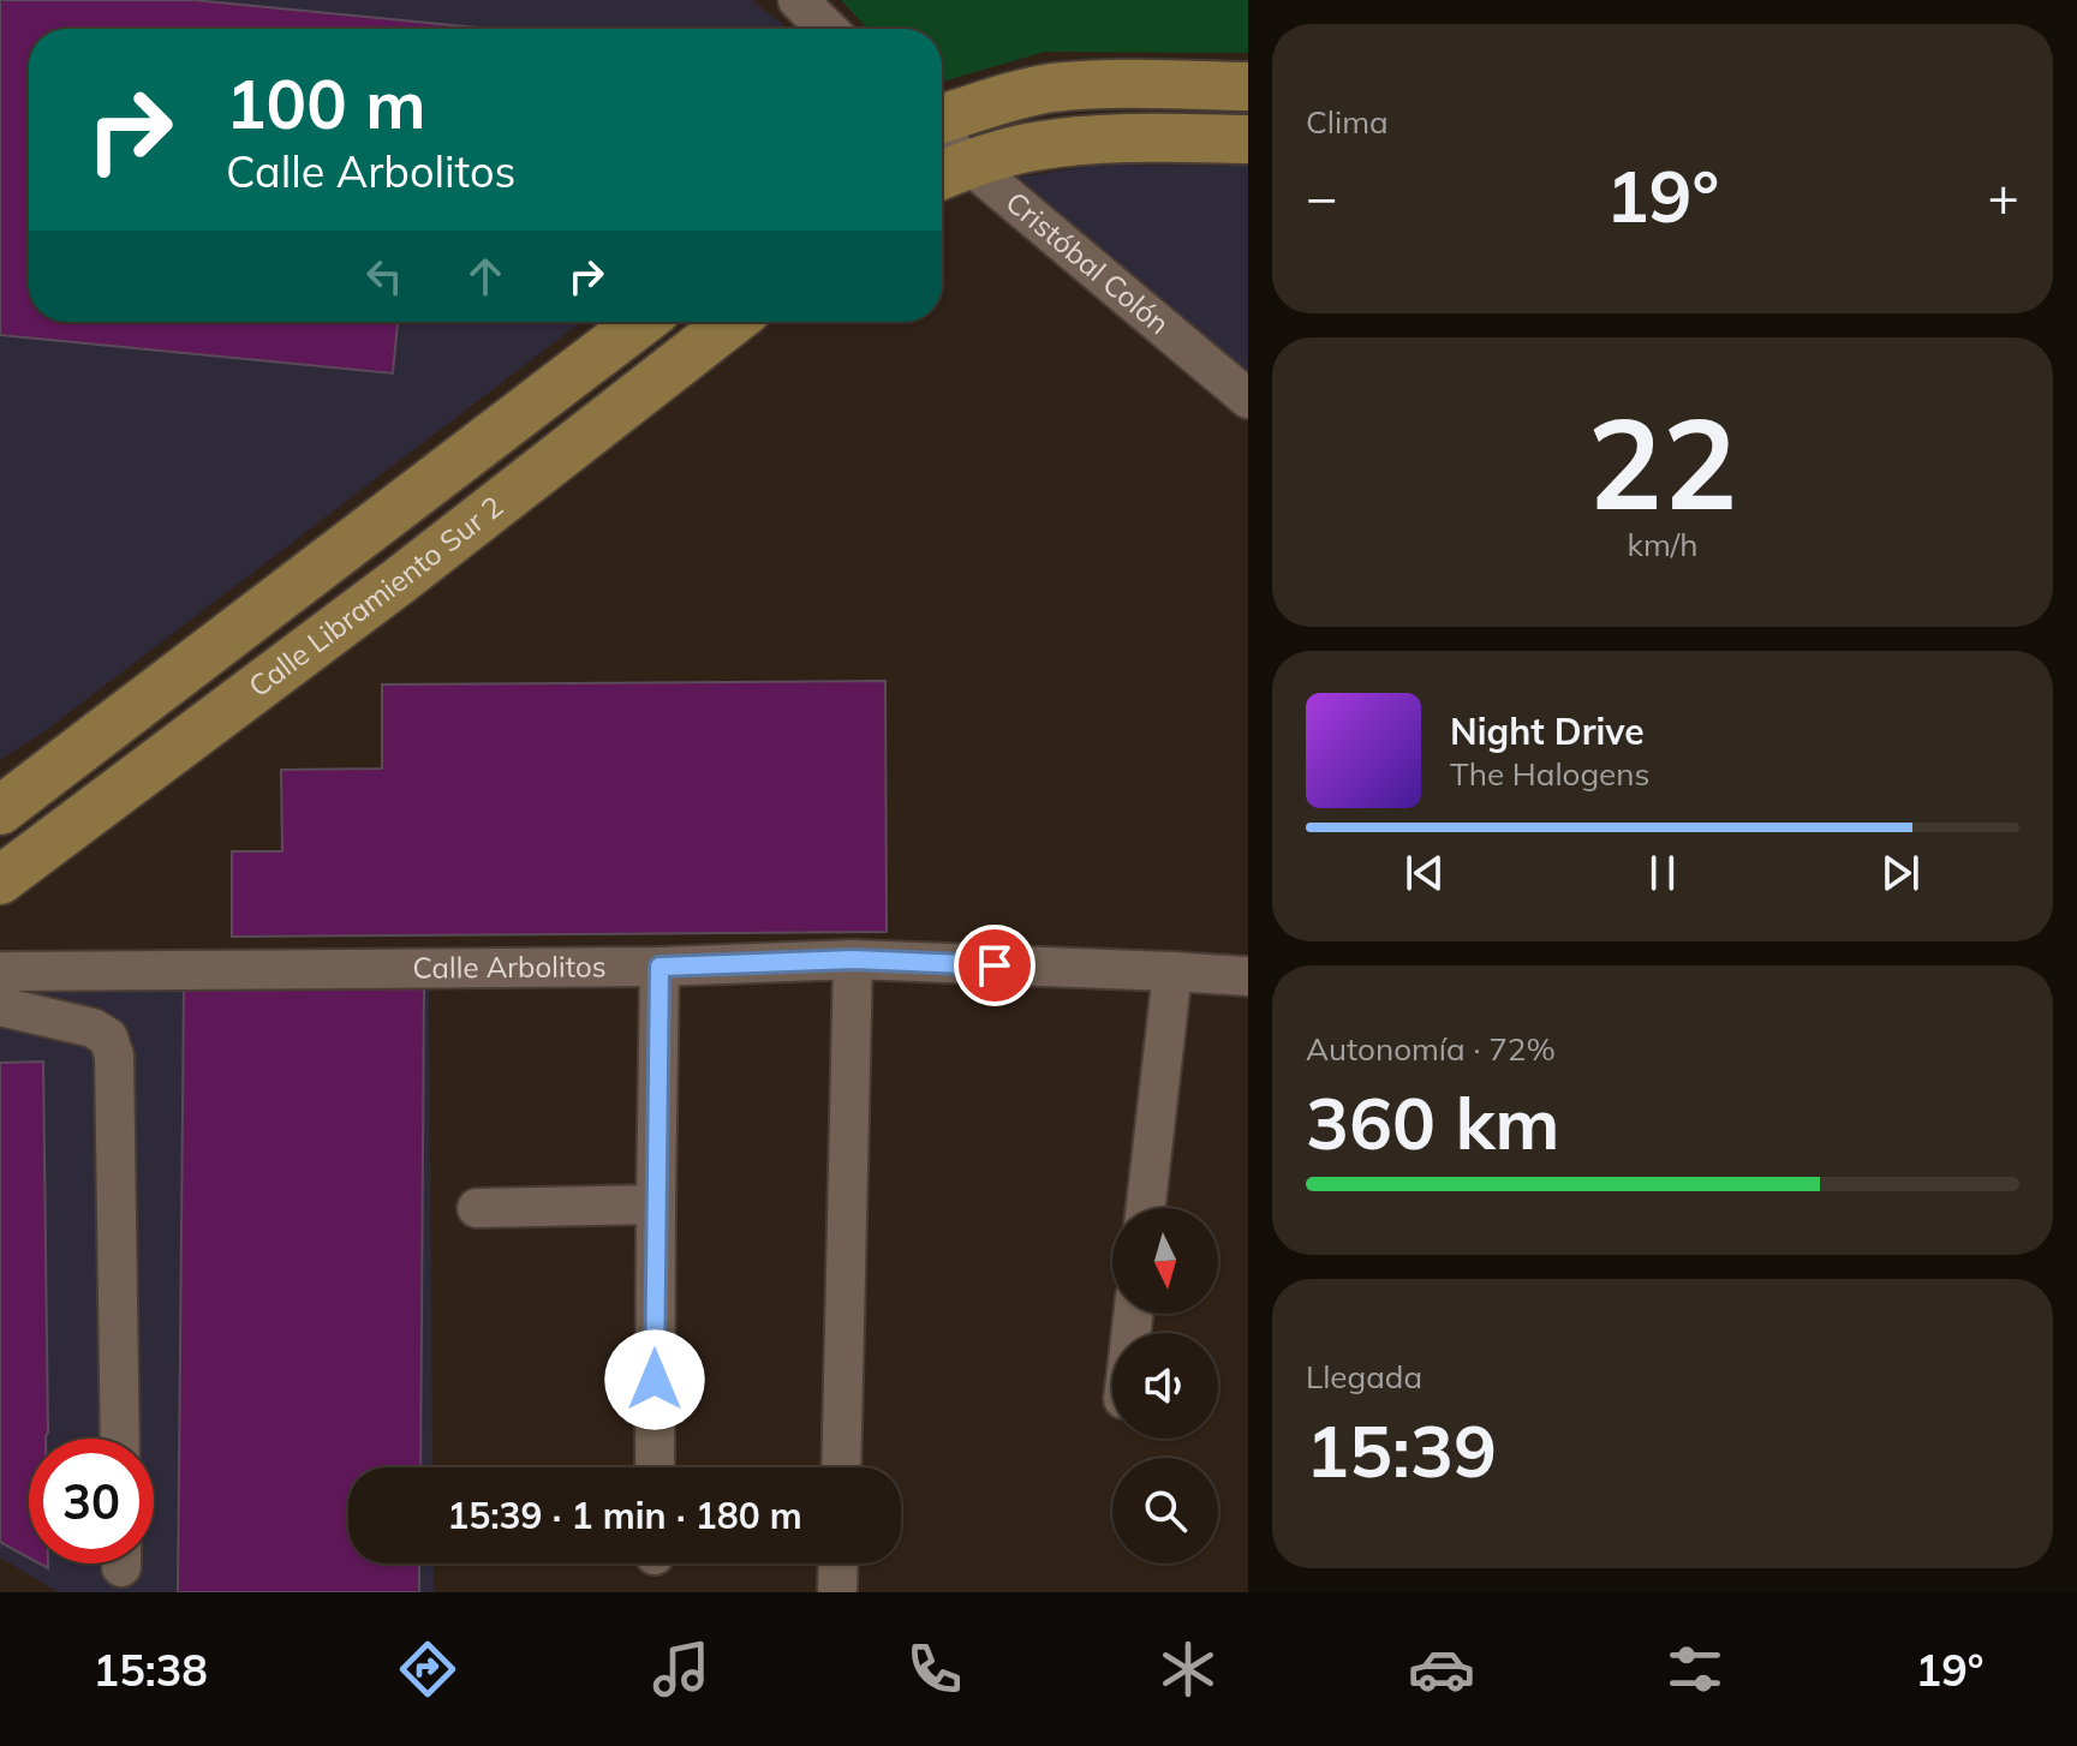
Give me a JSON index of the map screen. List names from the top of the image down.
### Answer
{
  "streets": {
    "main road": ["Calle Libramiento Sur 2"],
    "street": ["Cristóbal Colón", "Calle Arbolitos"]
  },
  "north": "bottom",
  "page": {
    "tile": [
      "Clima",
      ["22", "km/h"],
      ["Autonomía · 72%", "360 km"],
      ["Llegada", "15:39"]
    ],
    "turn": ["100 m", "Calle Arbolitos"],
    "heat": ["−", "19°", "+"],
    "song": ["Night Drive", "The Halogens"],
    "limit": "30",
    "trip": "15:39 · 1 min · 180 m",
    "tabs": ["15:38", "19°"]
  }
}
